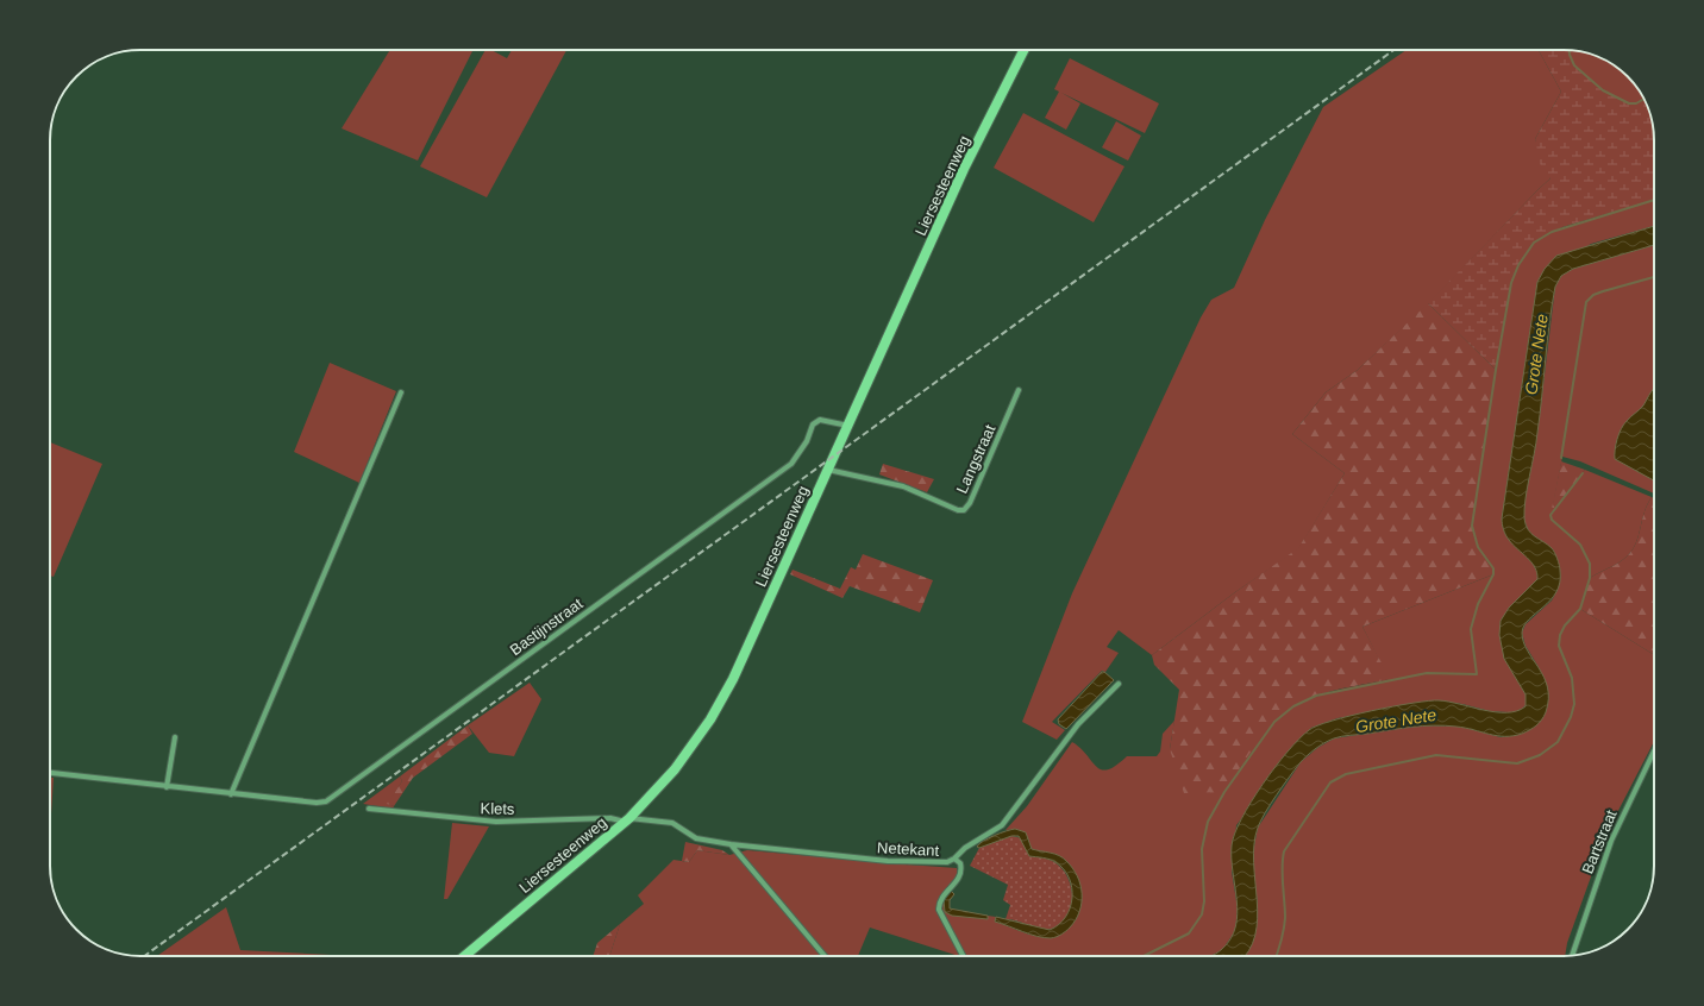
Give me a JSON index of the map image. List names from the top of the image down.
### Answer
{
  "streets": {
    "street": [
      "Liersesteenweg",
      "Langstraat",
      "Bastijnstraat",
      "Klets",
      "Bartstraat",
      "Netekant"
    ]
  },
  "crossings": [
    ["Liersesteenweg", "Langstraat"],
    ["Liersesteenweg", "Bastijnstraat"],
    ["Liersesteenweg", "Klets"],
    ["Liersesteenweg", "Netekant"],
    ["Klets", "Netekant"]
  ],
  "water": ["Grote Nete"]
}
